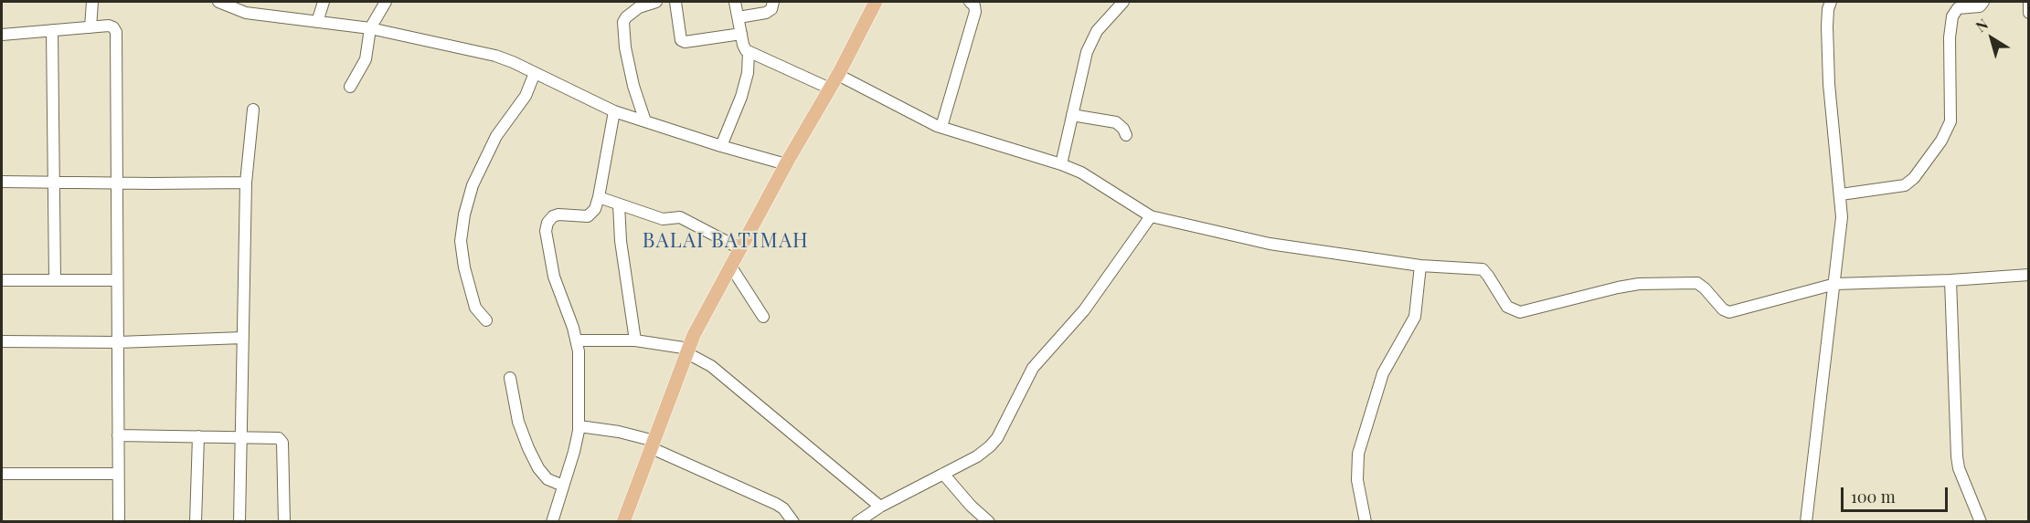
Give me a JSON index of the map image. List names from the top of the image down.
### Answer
{
  "districts": ["BALAI BATIMAH"],
  "scale_bar": "100 m",
  "north": "top left"
}
